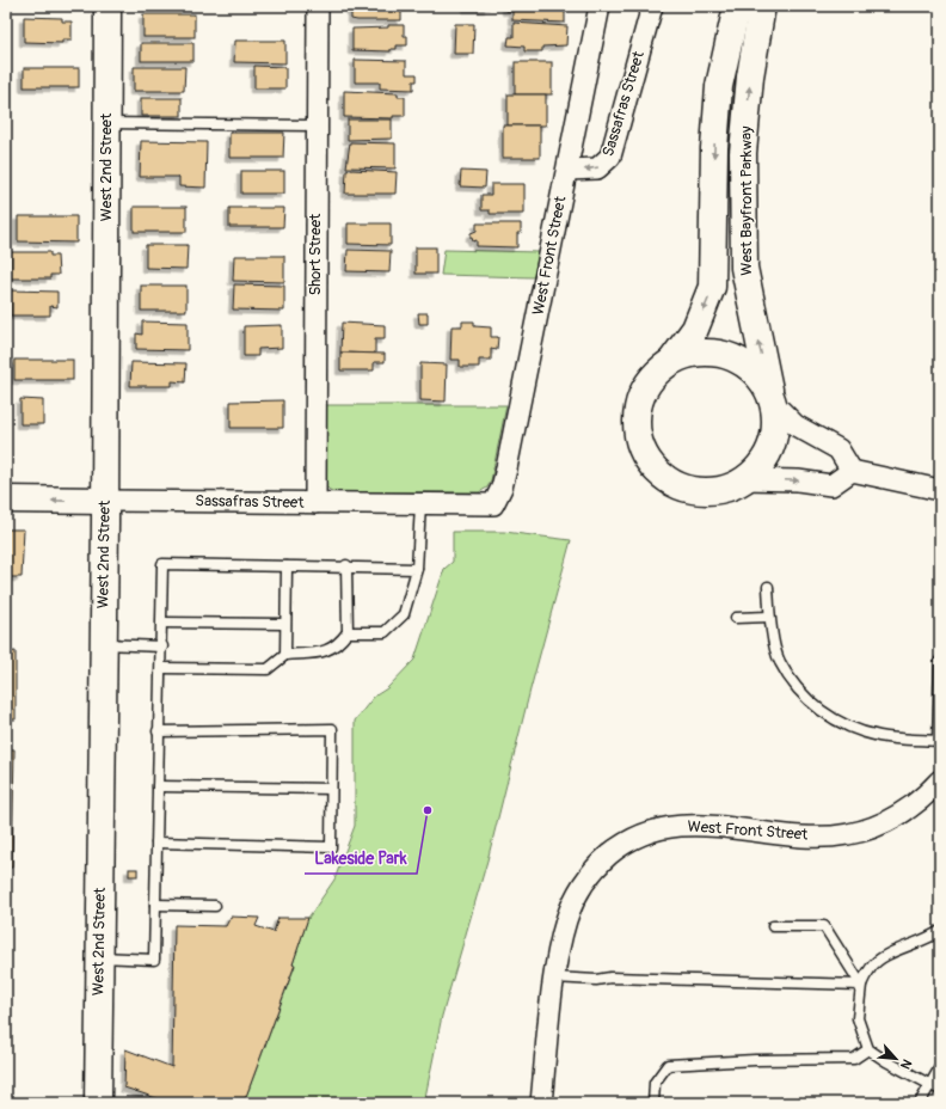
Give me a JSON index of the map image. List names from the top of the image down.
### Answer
{
  "streets": {
    "main road": ["Sassafras Street", "West 2nd Street", "West Bayfront Parkway"],
    "street": ["Short Street", "West Front Street"]
  },
  "crossings": [
    ["Sassafras Street", "West 2nd Street"],
    ["Sassafras Street", "Short Street"],
    ["Sassafras Street", "West Front Street"]
  ],
  "one_way": ["Sassafras Street"],
  "places": ["Lakeside Park"],
  "north": "bottom right"
}
